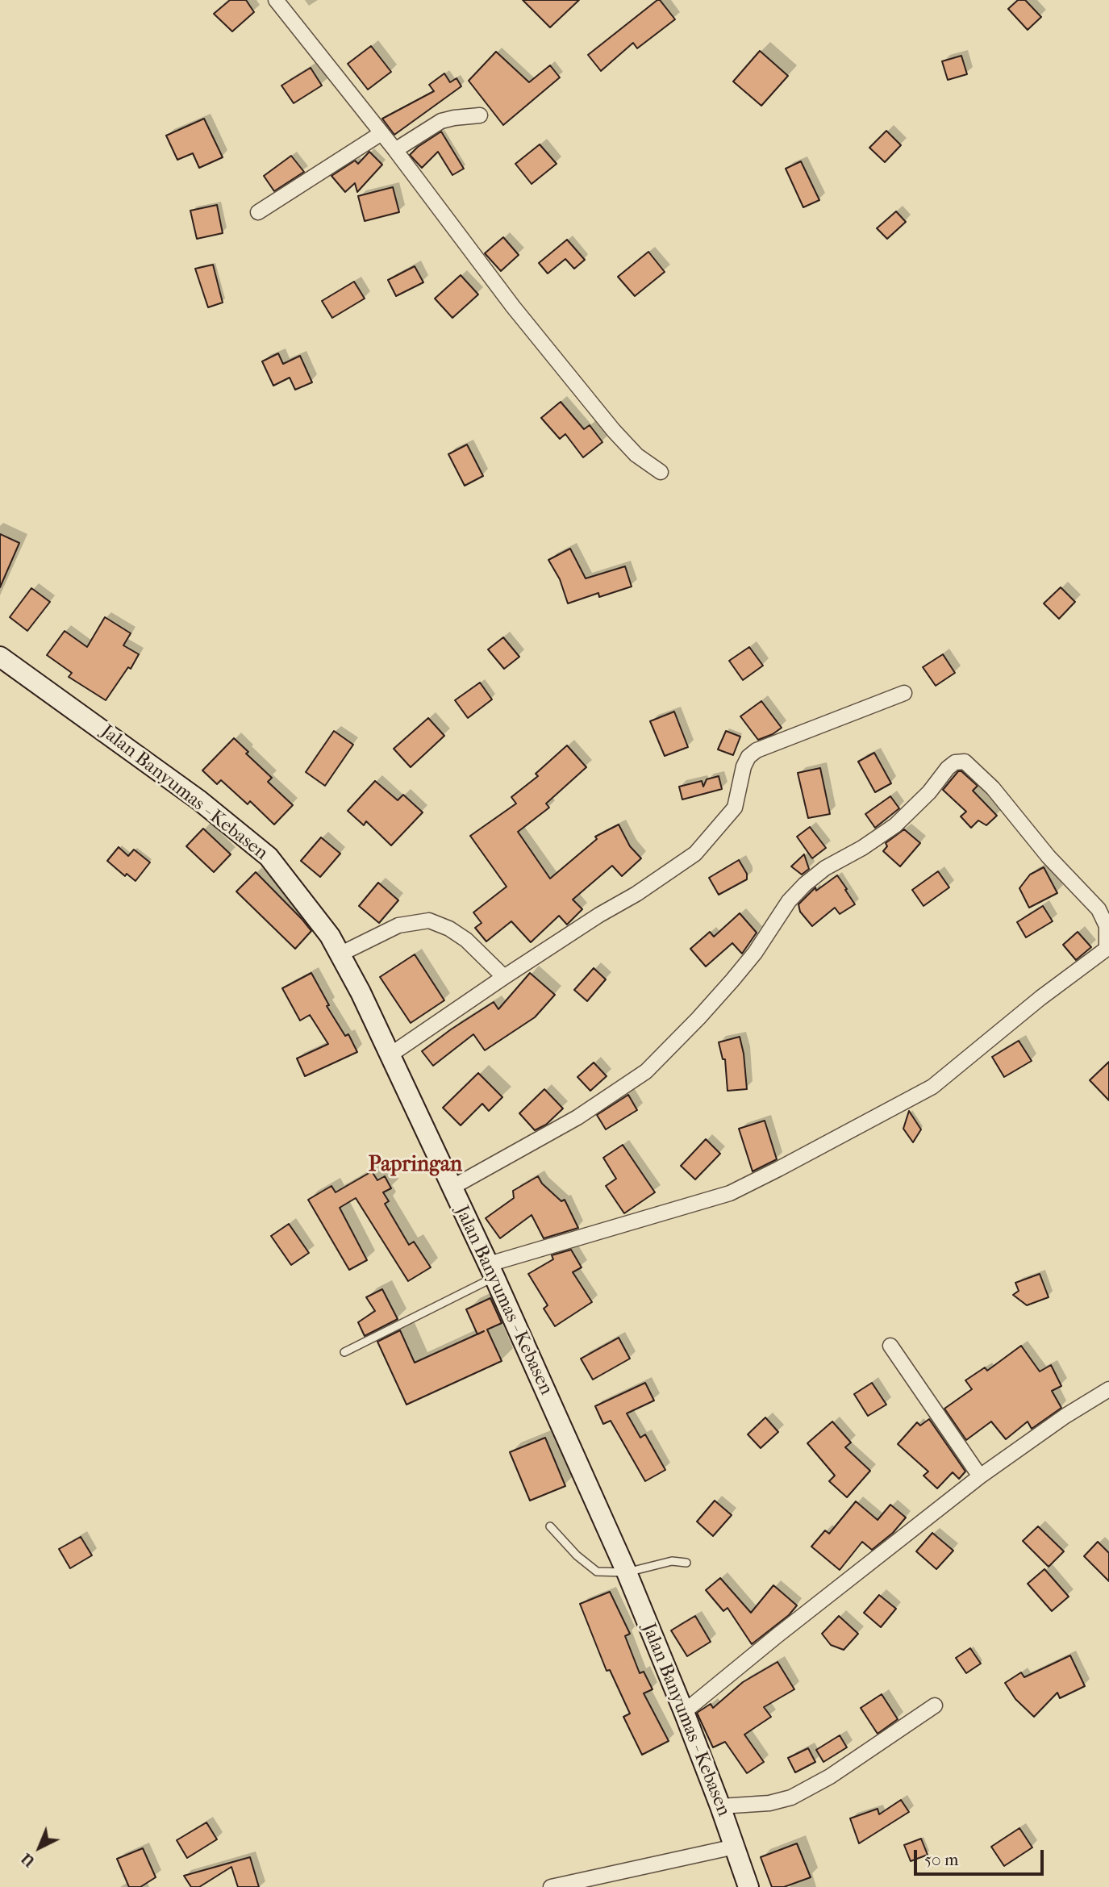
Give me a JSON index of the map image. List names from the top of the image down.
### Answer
{
  "streets": {
    "main road": ["Jalan Banyumas - Kebasen"]
  },
  "districts": ["Papringan"],
  "scale_bar": "50 m",
  "north": "bottom left"
}
